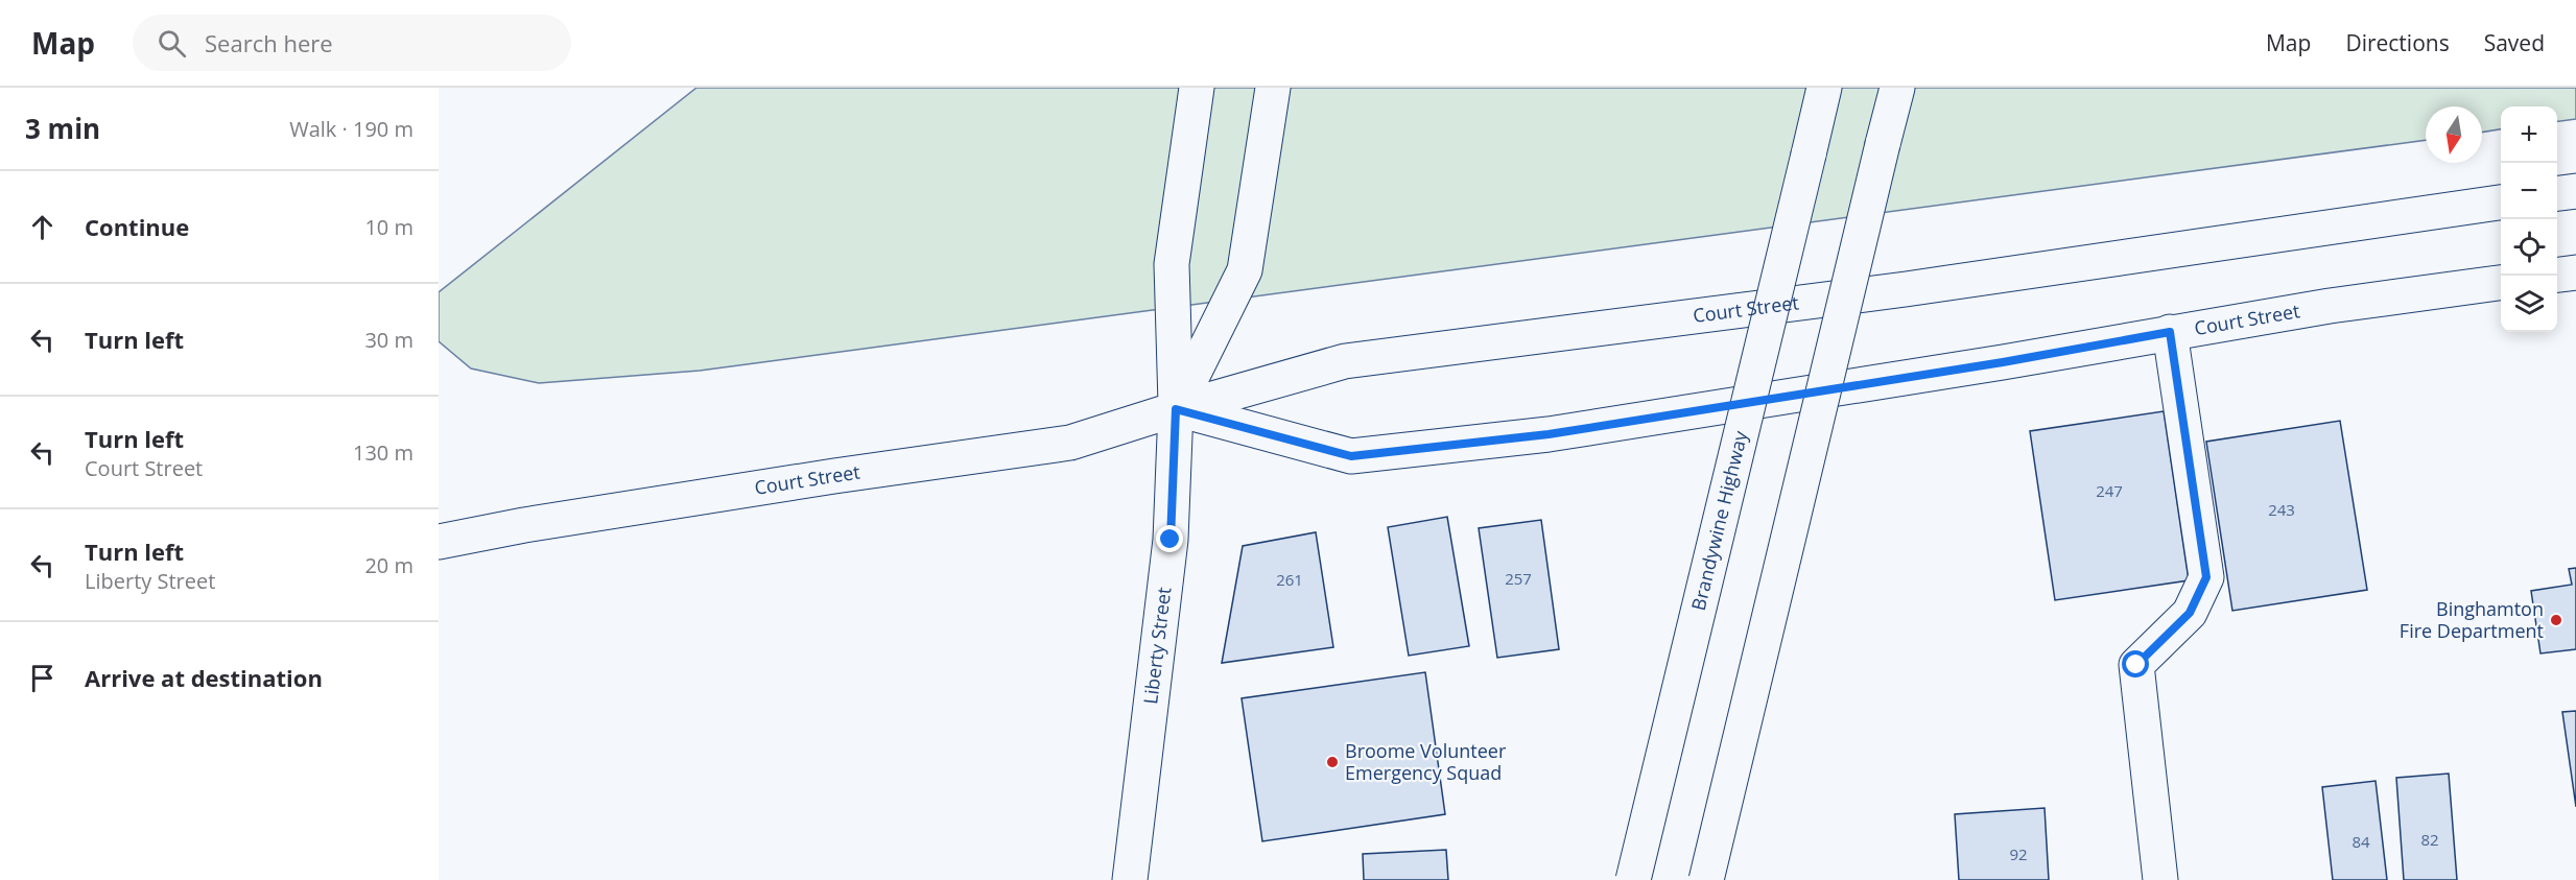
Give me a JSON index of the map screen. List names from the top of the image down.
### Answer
{
  "streets": {
    "main road": ["Court Street", "Brandywine Highway", "Liberty Street"]
  },
  "crossings": [
    ["Court Street", "Liberty Street"]
  ],
  "places": ["Binghamton Fire Department", "Broome Volunteer Emergency Squad"],
  "house_numbers": [
    "247",
    "243",
    "257",
    "261",
    "82",
    "84",
    "92"
  ],
  "north": "bottom",
  "page": {
    "header": "Map",
    "search": "Search here",
    "nav": ["Map", "Directions", "Saved"],
    "heading": ["3 min", "Walk · 190 m"],
    "map_buttons": ["+", "−"],
    "list": [
      ["Continue", "10 m"],
      ["Turn left", "30 m"],
      ["Turn left", "Court Street", "130 m"],
      ["Turn left", "Liberty Street", "20 m"],
      "Arrive at destination"
    ]
  }
}
